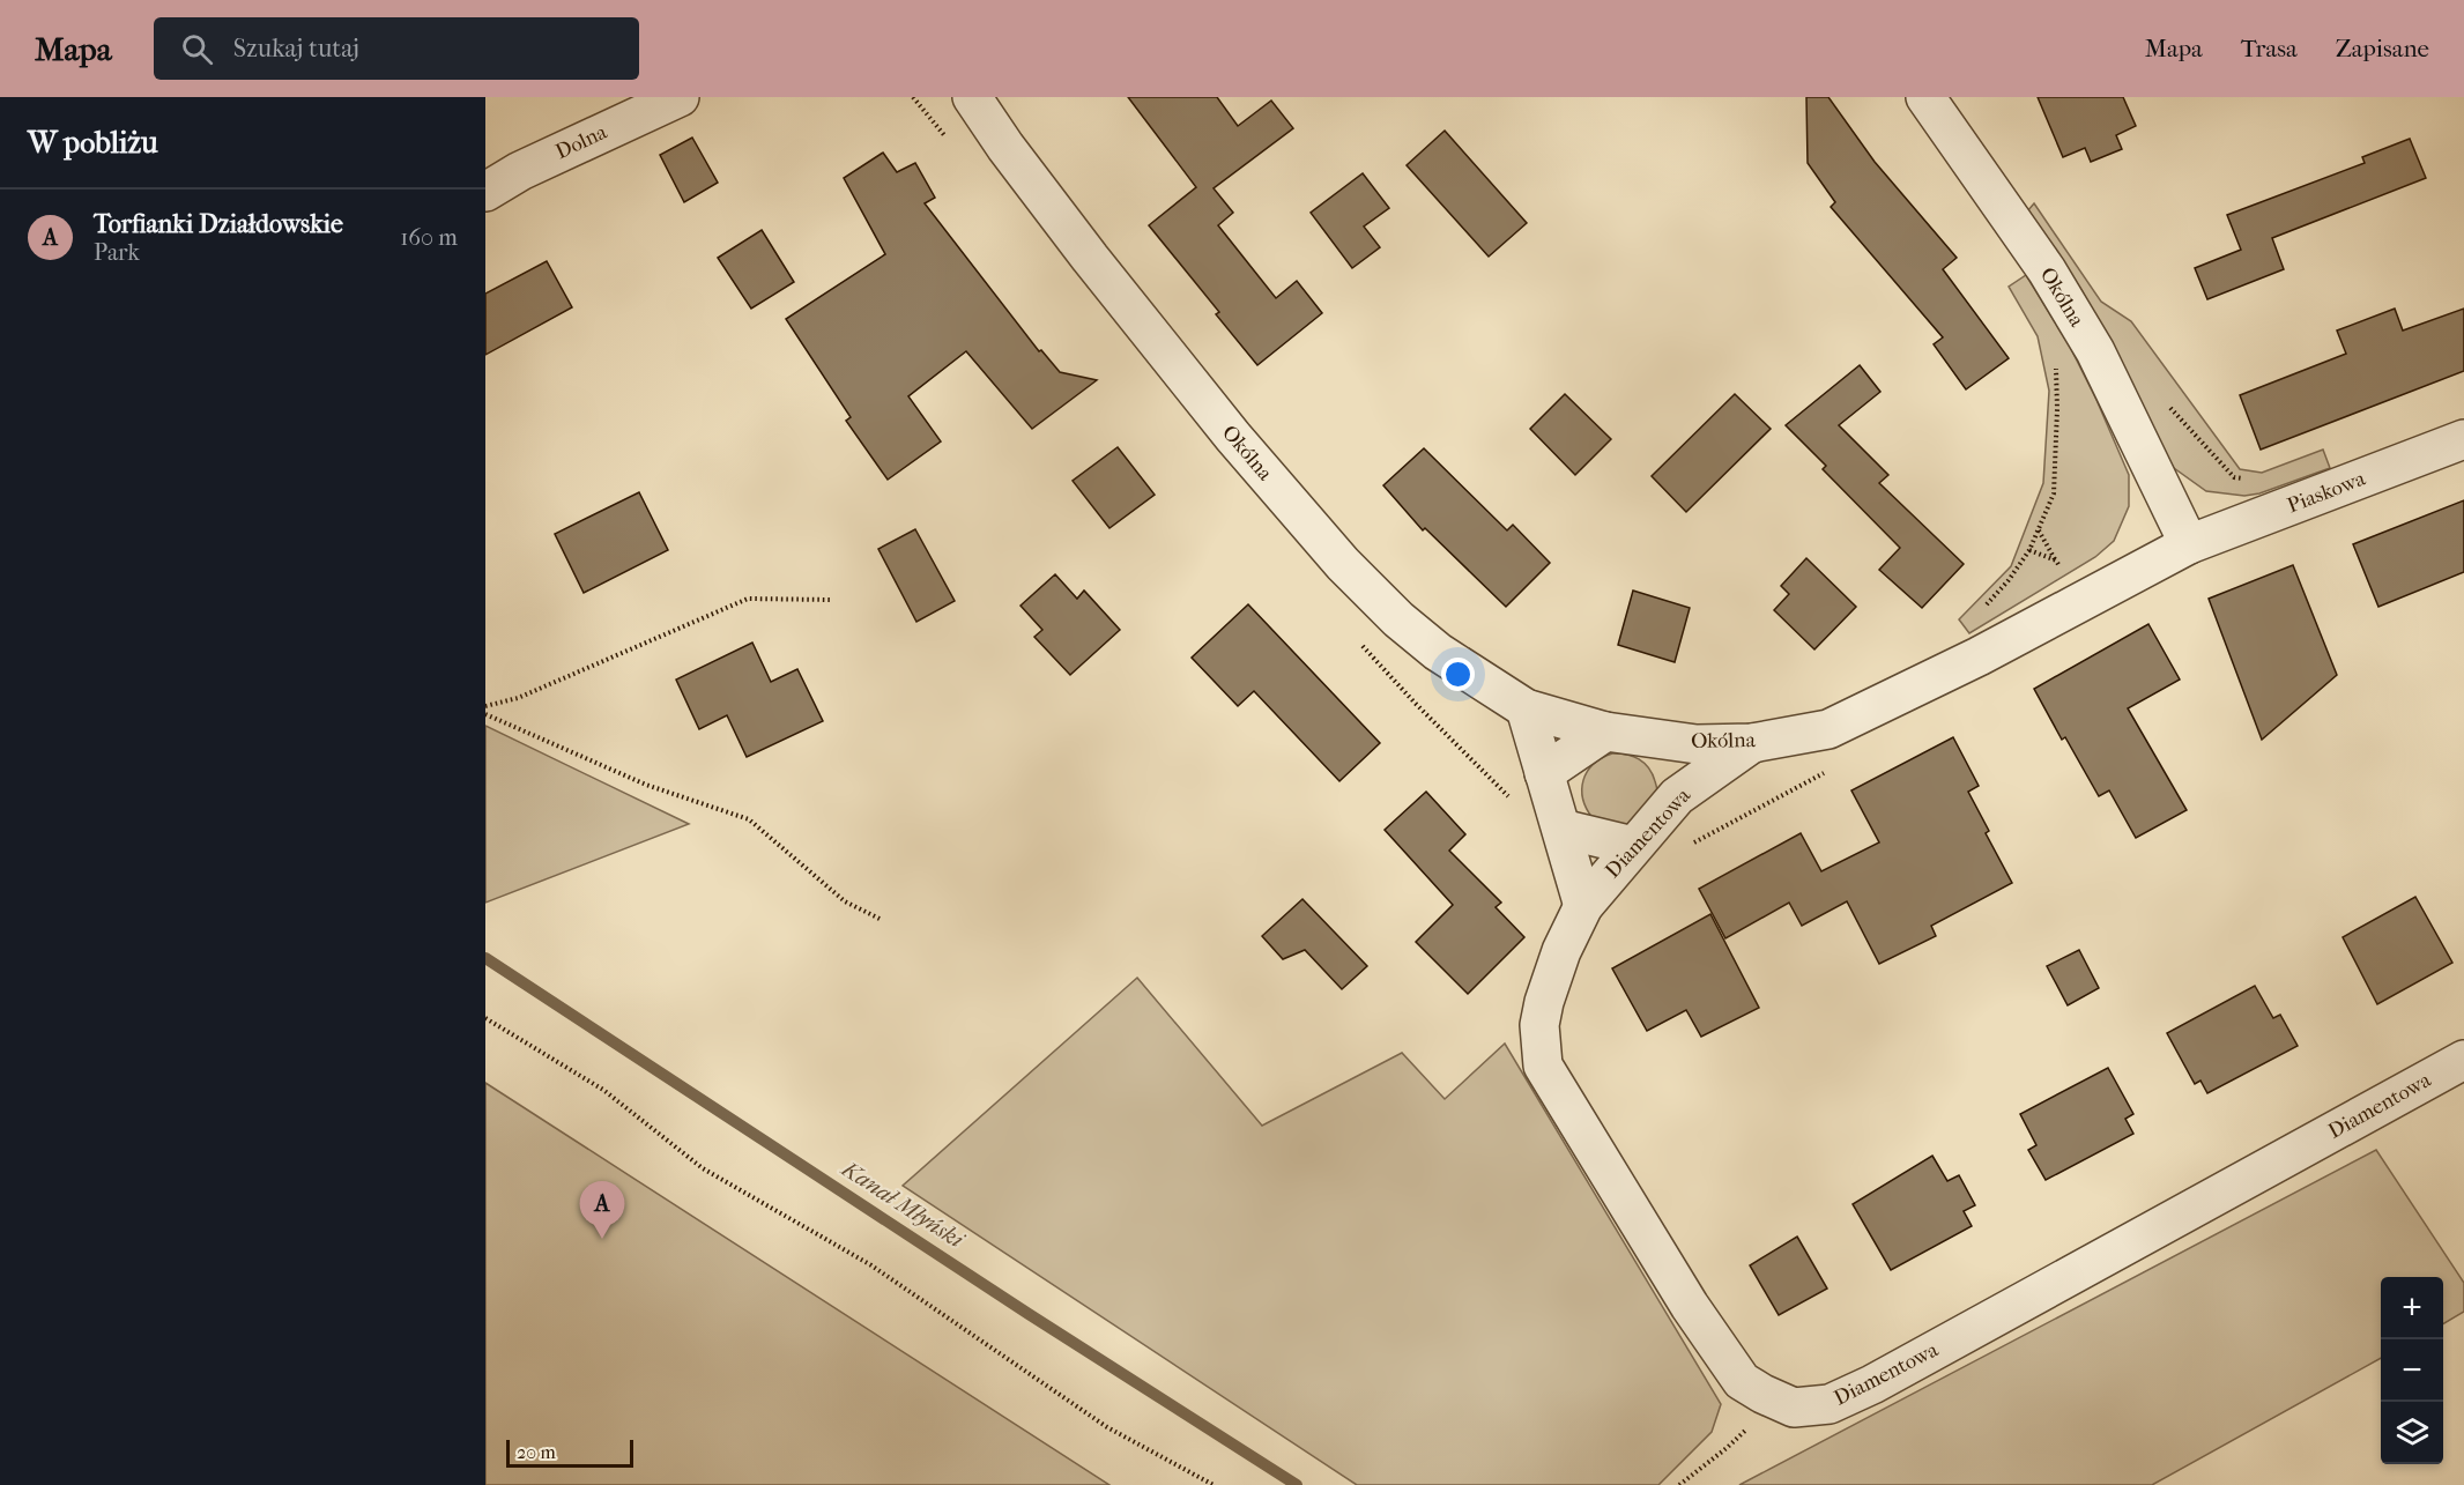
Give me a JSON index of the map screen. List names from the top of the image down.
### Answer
{
  "streets": {
    "street": [
      "Dolna",
      "Okólna",
      "Piaskowa",
      "Diamentowa"
    ]
  },
  "crossings": [
    ["Okólna", "Piaskowa"],
    ["Okólna", "Diamentowa"]
  ],
  "water": ["Kanał Młyński"],
  "scale_bar": "20 m",
  "page": {
    "header": "Mapa",
    "search": "Szukaj tutaj",
    "nav": ["Mapa", "Trasa", "Zapisane"],
    "heading": "W pobliżu",
    "list": [
      {
        "mark": "A",
        "name": "Torfianki Działdowskie",
        "note": "Park",
        "value": "160 m"
      }
    ],
    "pins": "A",
    "map_buttons": ["+", "−"],
    "scale": "20 m"
  }
}
